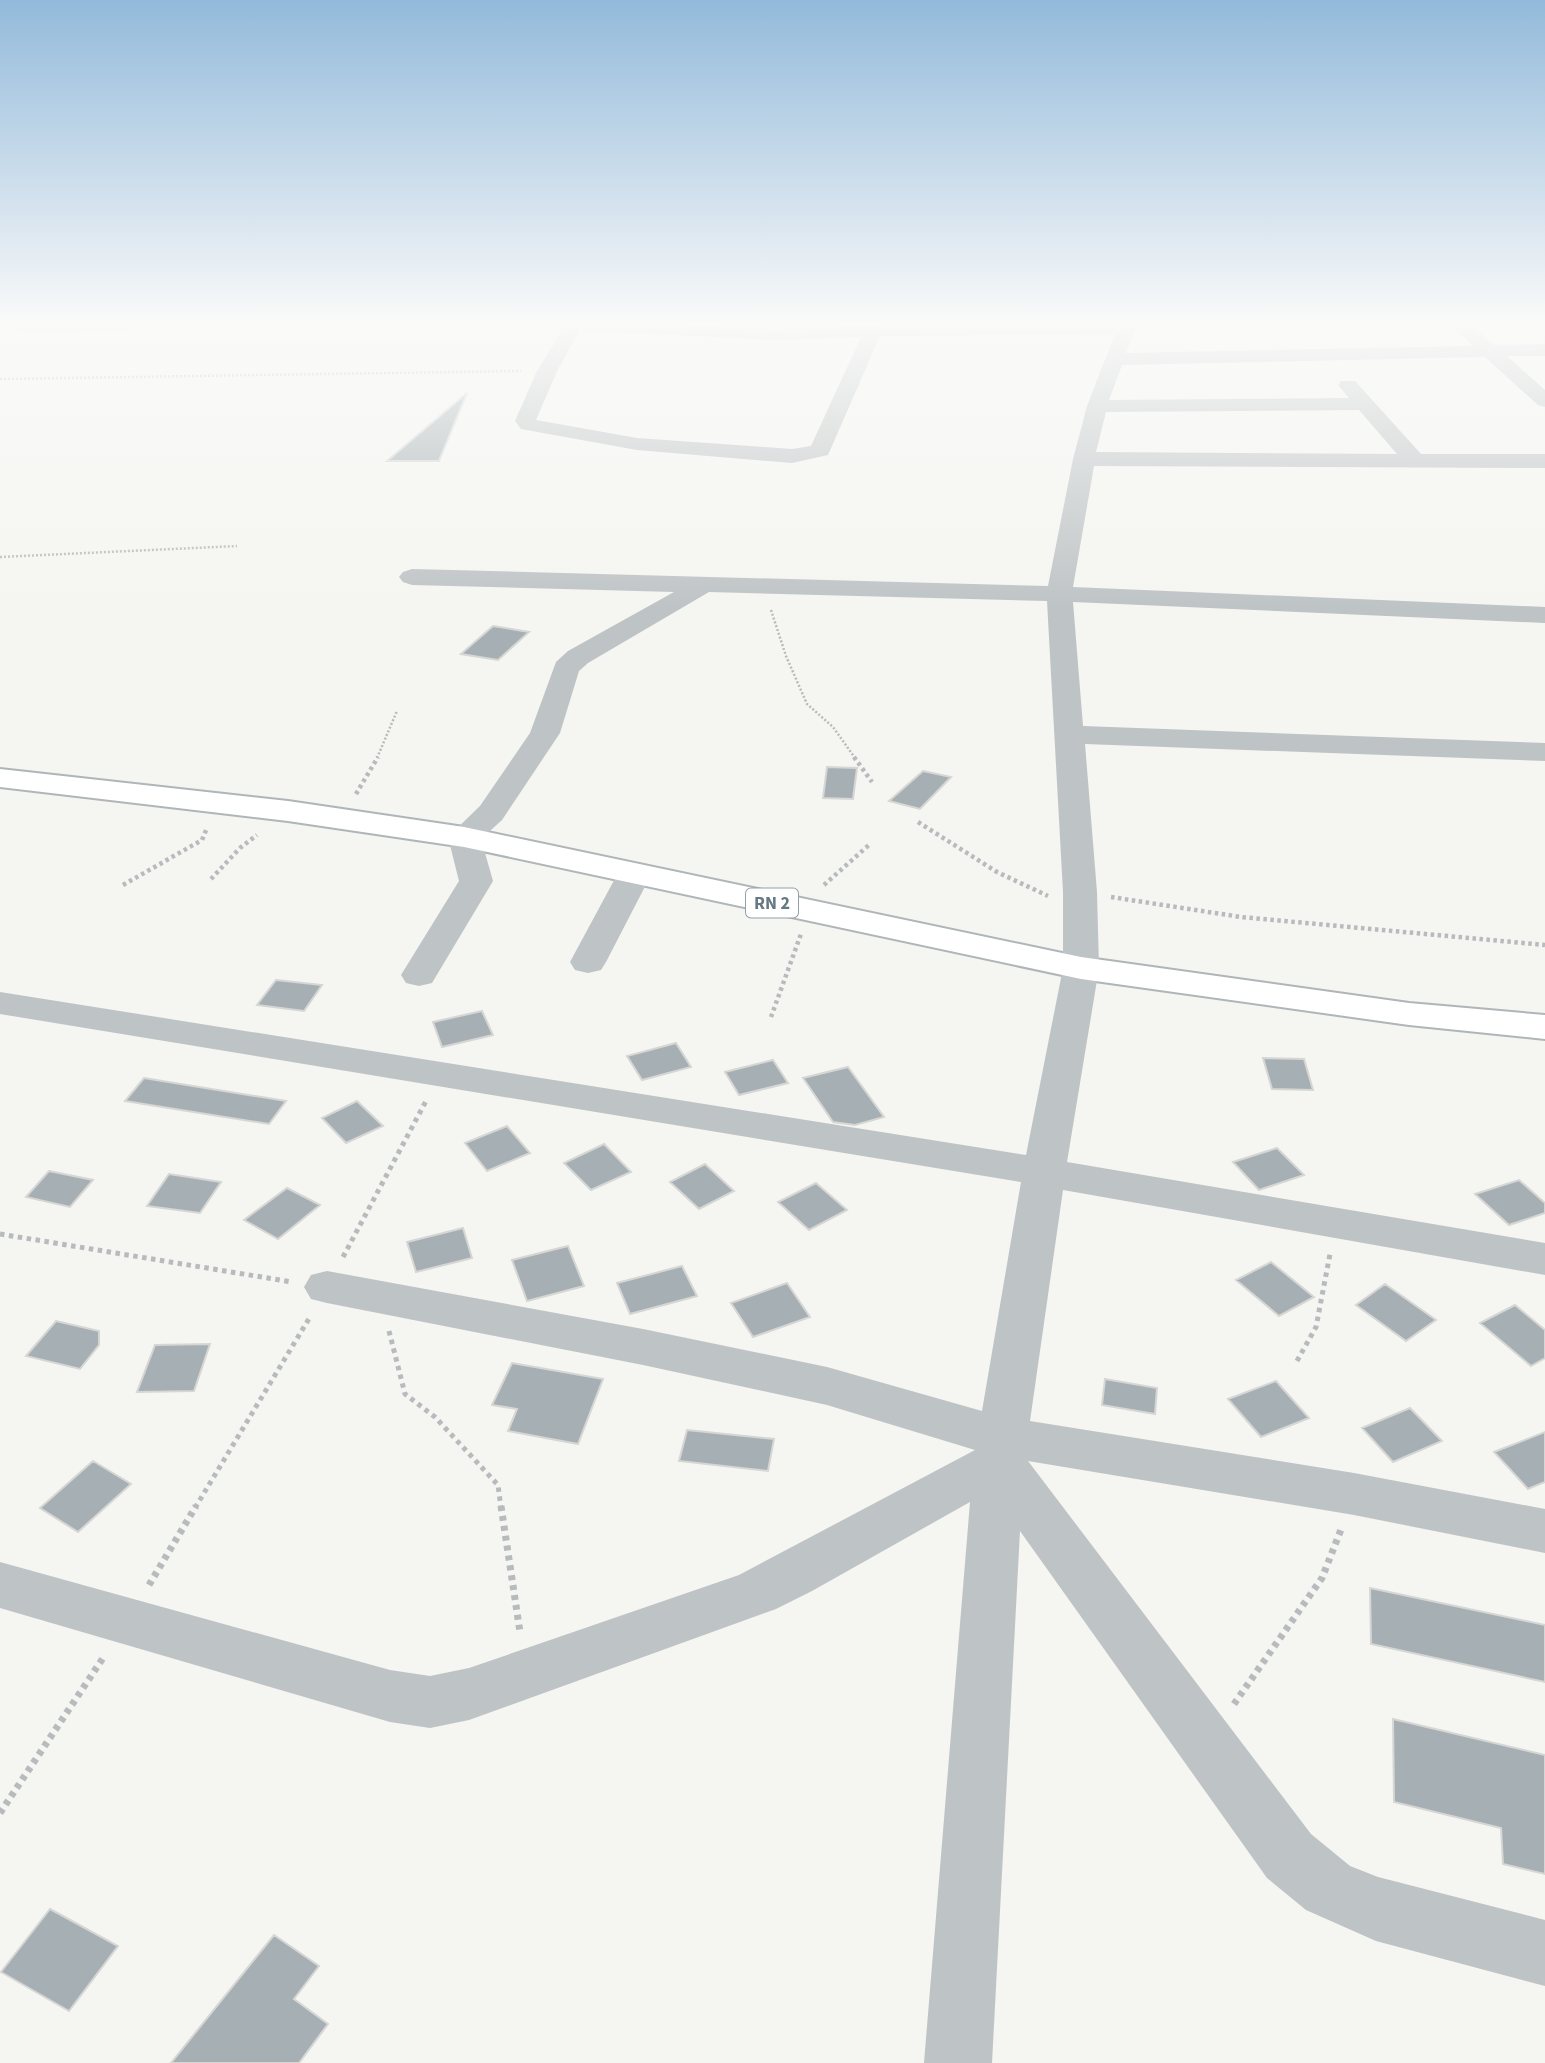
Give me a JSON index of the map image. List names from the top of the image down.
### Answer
{
  "streets": {
    "main road": ["RN 2"]
  }
}
